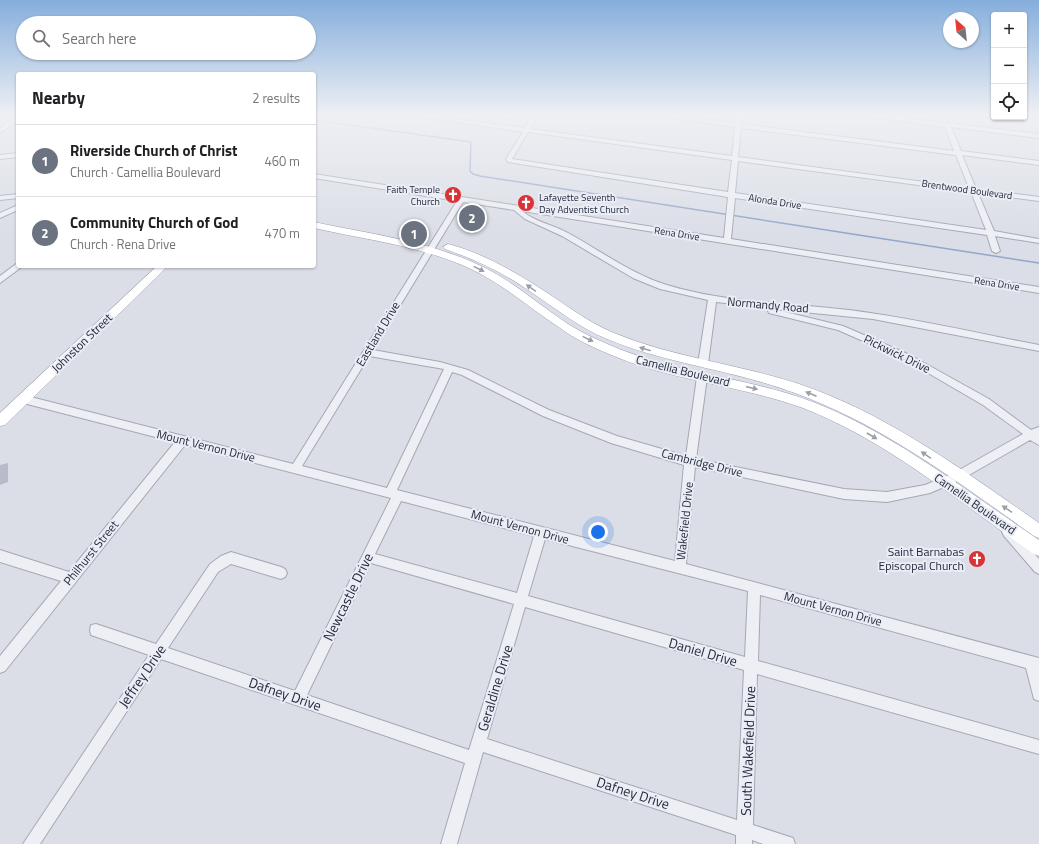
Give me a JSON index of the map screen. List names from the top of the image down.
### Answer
{
  "streets": {
    "main road": ["Johnston Street", "Camellia Boulevard"],
    "street": [
      "Brentwood Boulevard",
      "Alonda Drive",
      "Rena Drive",
      "Normandy Road",
      "Eastland Drive",
      "Pickwick Drive",
      "Mount Vernon Drive",
      "Cambridge Drive",
      "Wakefield Drive",
      "Philhurst Street",
      "Newcastle Drive",
      "Daniel Drive",
      "Jeffrey Drive",
      "Geraldine Drive",
      "Dafney Drive",
      "South Wakefield Drive"
    ]
  },
  "crossings": [
    ["Rena Drive", "Normandy Road"],
    ["Rena Drive", "Eastland Drive"],
    ["Normandy Road", "Pickwick Drive"],
    ["Eastland Drive", "Camellia Boulevard"],
    ["Eastland Drive", "Mount Vernon Drive"],
    ["Eastland Drive", "Cambridge Drive"],
    ["Johnston Street", "Mount Vernon Drive"],
    ["Pickwick Drive", "Cambridge Drive"],
    ["Camellia Boulevard", "Cambridge Drive"],
    ["Camellia Boulevard", "Wakefield Drive"],
    ["Mount Vernon Drive", "Wakefield Drive"],
    ["Mount Vernon Drive", "Philhurst Street"],
    ["Mount Vernon Drive", "Newcastle Drive"],
    ["Mount Vernon Drive", "Geraldine Drive"],
    ["Mount Vernon Drive", "South Wakefield Drive"],
    ["Cambridge Drive", "Wakefield Drive"],
    ["Cambridge Drive", "Newcastle Drive"],
    ["Newcastle Drive", "Daniel Drive"],
    ["Newcastle Drive", "Dafney Drive"],
    ["Daniel Drive", "Geraldine Drive"],
    ["Daniel Drive", "South Wakefield Drive"],
    ["Jeffrey Drive", "Dafney Drive"],
    ["Geraldine Drive", "Dafney Drive"],
    ["Dafney Drive", "South Wakefield Drive"]
  ],
  "places": {
    "church": ["Faith Temple Church", "Lafayette Seventh Day Adventist Church", "Saint Barnabas Episcopal Church"]
  },
  "north": "top left",
  "page": {
    "map_buttons": ["+", "−"],
    "search": "Search here",
    "heading": ["Nearby", "2 results"],
    "list": [
      {
        "mark": "1",
        "name": "Riverside Church of Christ",
        "note": "Church · Camellia Boulevard",
        "value": "460 m"
      },
      {
        "mark": "2",
        "name": "Community Church of God",
        "note": "Church · Rena Drive",
        "value": "470 m"
      }
    ],
    "pins": ["2", "1"]
  }
}
